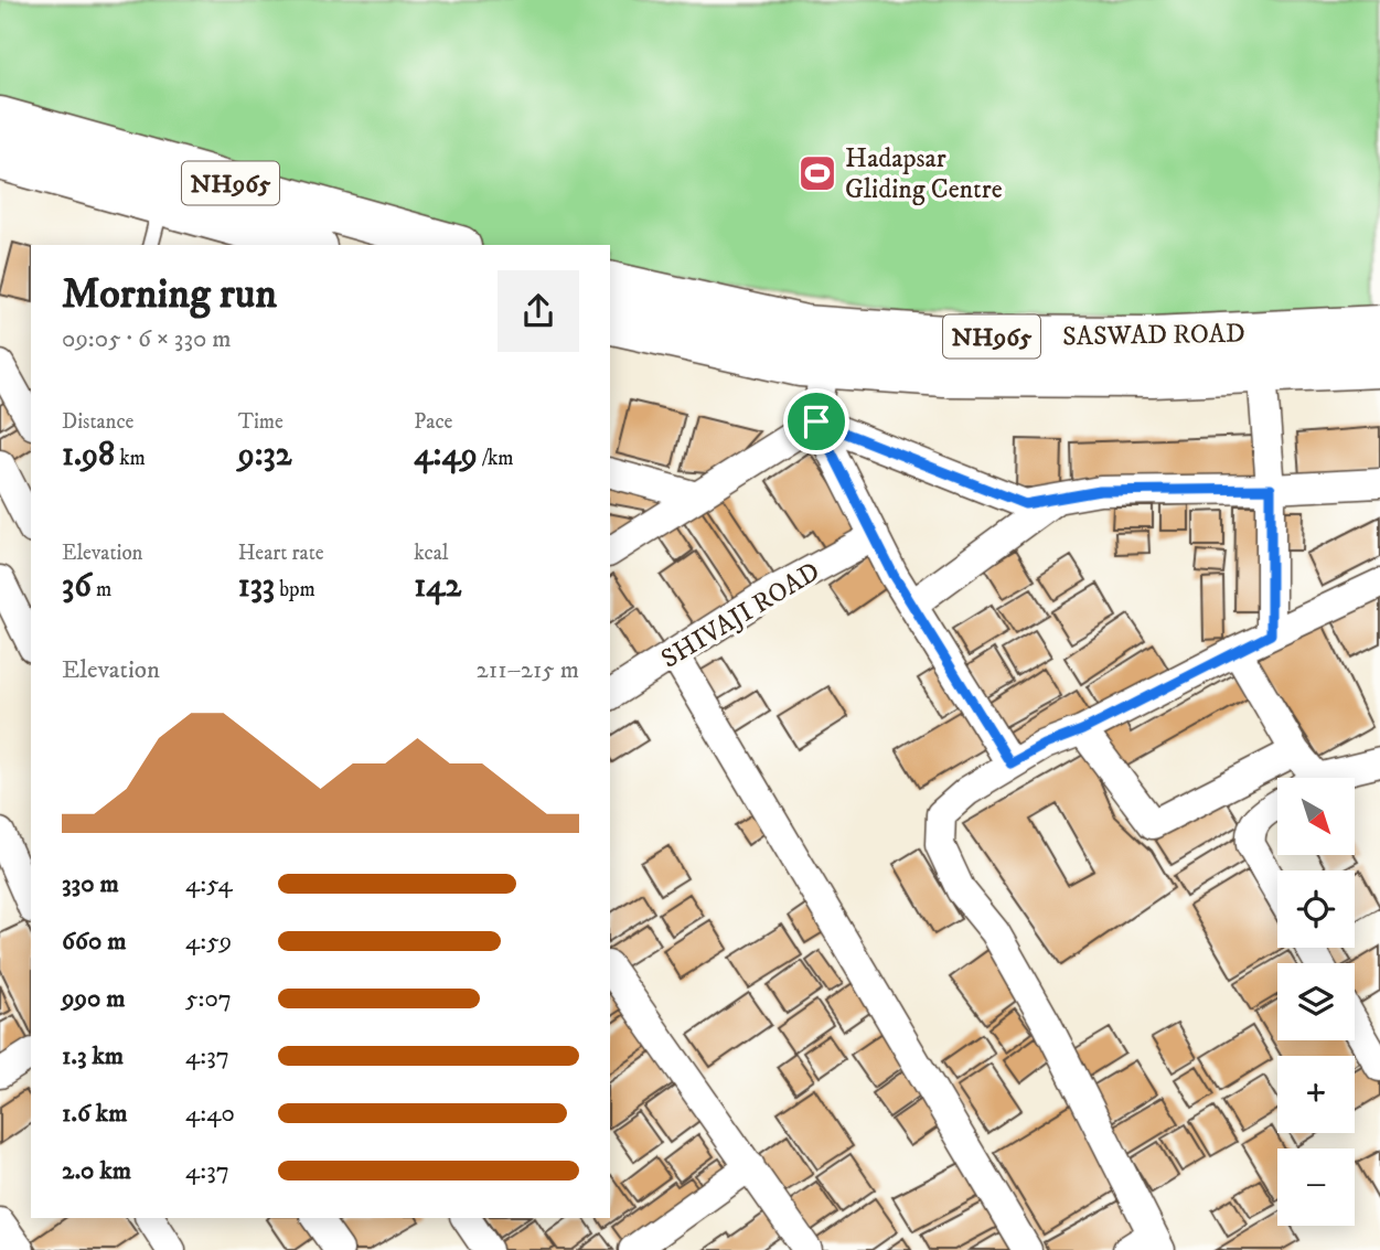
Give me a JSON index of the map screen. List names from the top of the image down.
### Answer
{
  "streets": {
    "highway": ["NH965", "SASWAD ROAD"],
    "street": ["SHIVAJI ROAD"]
  },
  "places": {
    "sports": ["Hadapsar Gliding Centre"]
  },
  "north": "bottom right",
  "page": {
    "heading": ["Morning run", "09:05 · 6 × 330 m"],
    "stats": [
      ["Distance", "1.98 km"],
      ["Time", "9:32"],
      ["Pace", "4:49 /km"],
      ["Elevation", "36 m"],
      ["Heart rate", "133 bpm"],
      ["kcal", "142"]
    ],
    "chart": ["Elevation", "211–215 m"],
    "map_buttons": ["+", "−"],
    "list": [
      {
        "name": "330 m",
        "note": "4:54"
      },
      {
        "name": "660 m",
        "note": "4:59"
      },
      {
        "name": "990 m",
        "note": "5:07"
      },
      {
        "name": "1.3 km",
        "note": "4:37"
      },
      {
        "name": "1.6 km",
        "note": "4:40"
      },
      {
        "name": "2.0 km",
        "note": "4:37"
      }
    ]
  }
}
